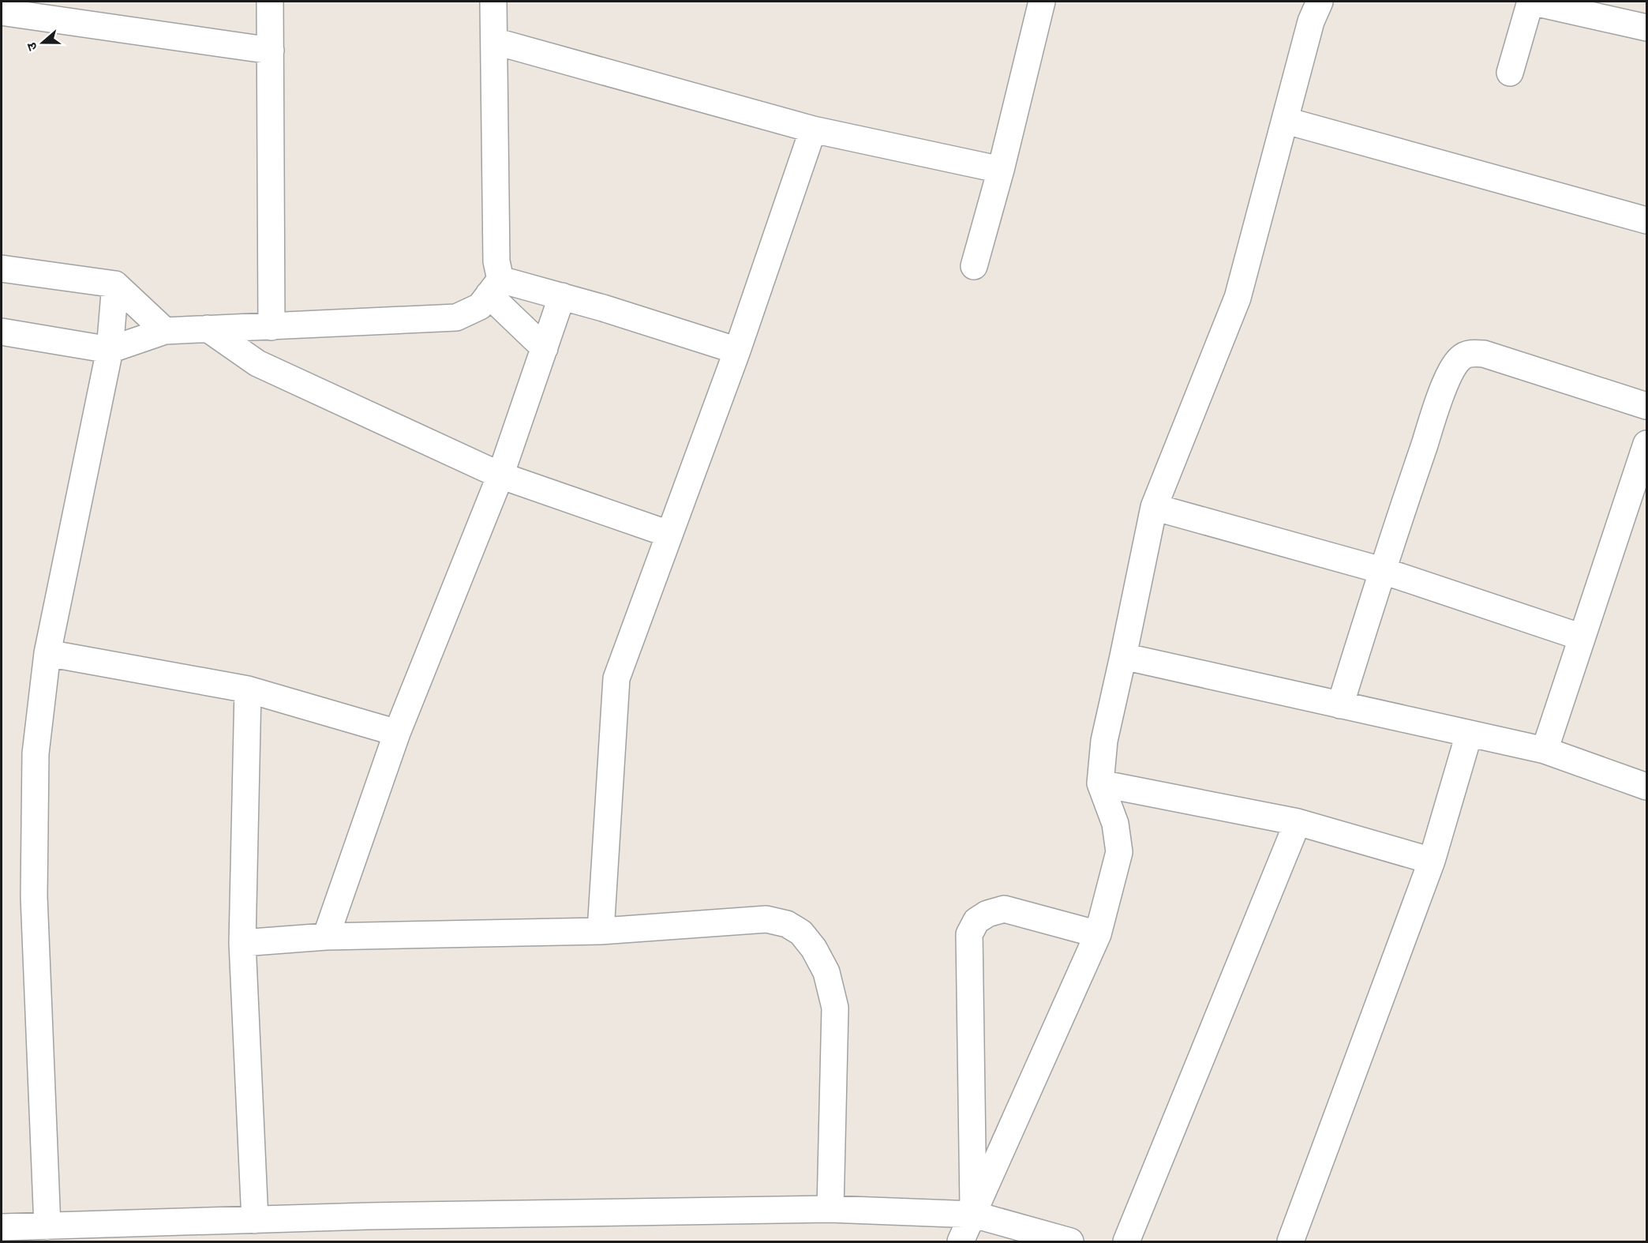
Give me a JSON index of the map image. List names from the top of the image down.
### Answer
{
  "north": "left"
}
